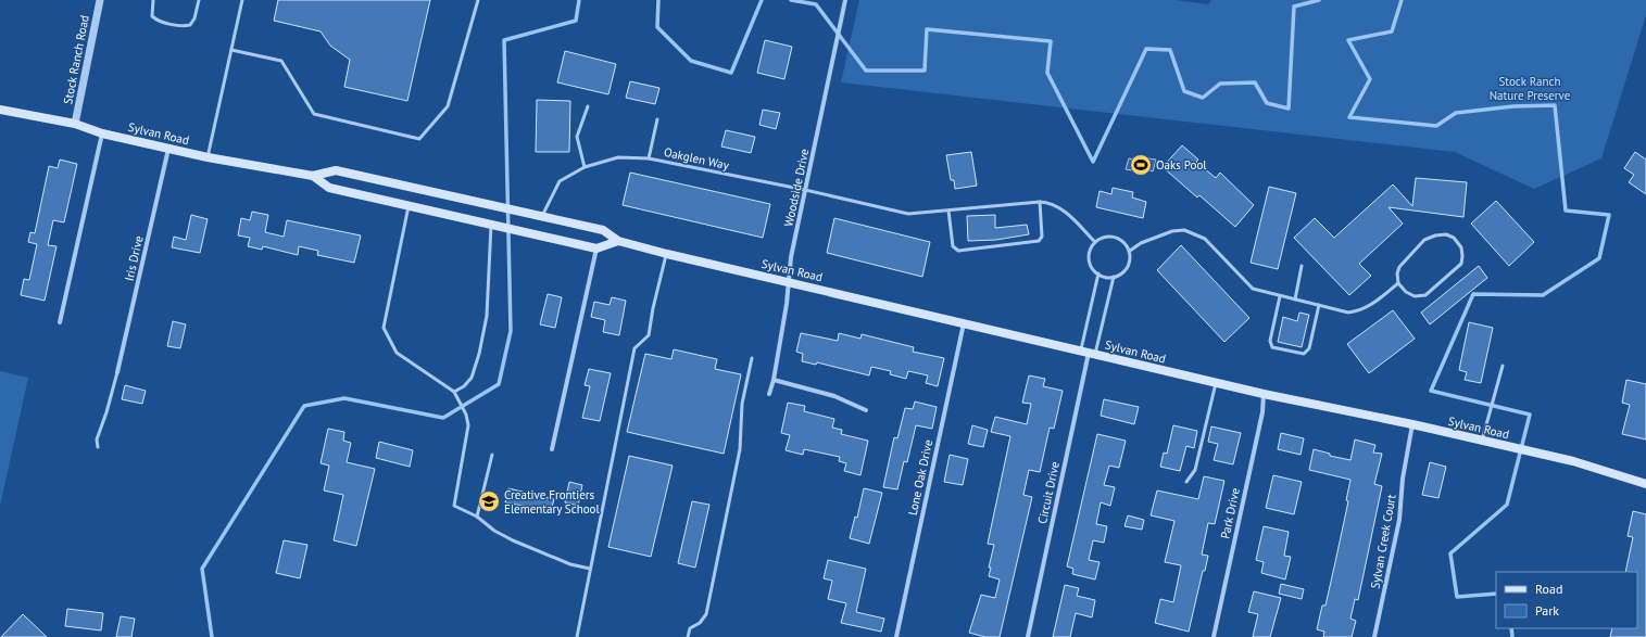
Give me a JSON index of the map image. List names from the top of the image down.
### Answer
{
  "streets": {
    "main road": ["Sylvan Road"],
    "street": [
      "Stock Ranch Road",
      "Woodside Drive",
      "Iris Drive",
      "Lone Oak Drive",
      "Circuit Drive",
      "Park Drive",
      "Sylvan Creek Court"
    ],
    "lane": ["Oakglen Way"]
  },
  "crossings": [
    ["Stock Ranch Road", "Sylvan Road"],
    ["Sylvan Road", "Oakglen Way"],
    ["Sylvan Road", "Woodside Drive"],
    ["Sylvan Road", "Iris Drive"],
    ["Sylvan Road", "Lone Oak Drive"],
    ["Sylvan Road", "Circuit Drive"],
    ["Sylvan Road", "Park Drive"],
    ["Sylvan Road", "Sylvan Creek Court"],
    ["Oakglen Way", "Woodside Drive"]
  ],
  "parks": ["Stock Ranch Nature Preserve"],
  "places": {
    "sports": ["Oaks Pool"],
    "school or university": ["Creative Frontiers Elementary School"]
  },
  "legend": ["Road", "Park"]
}
